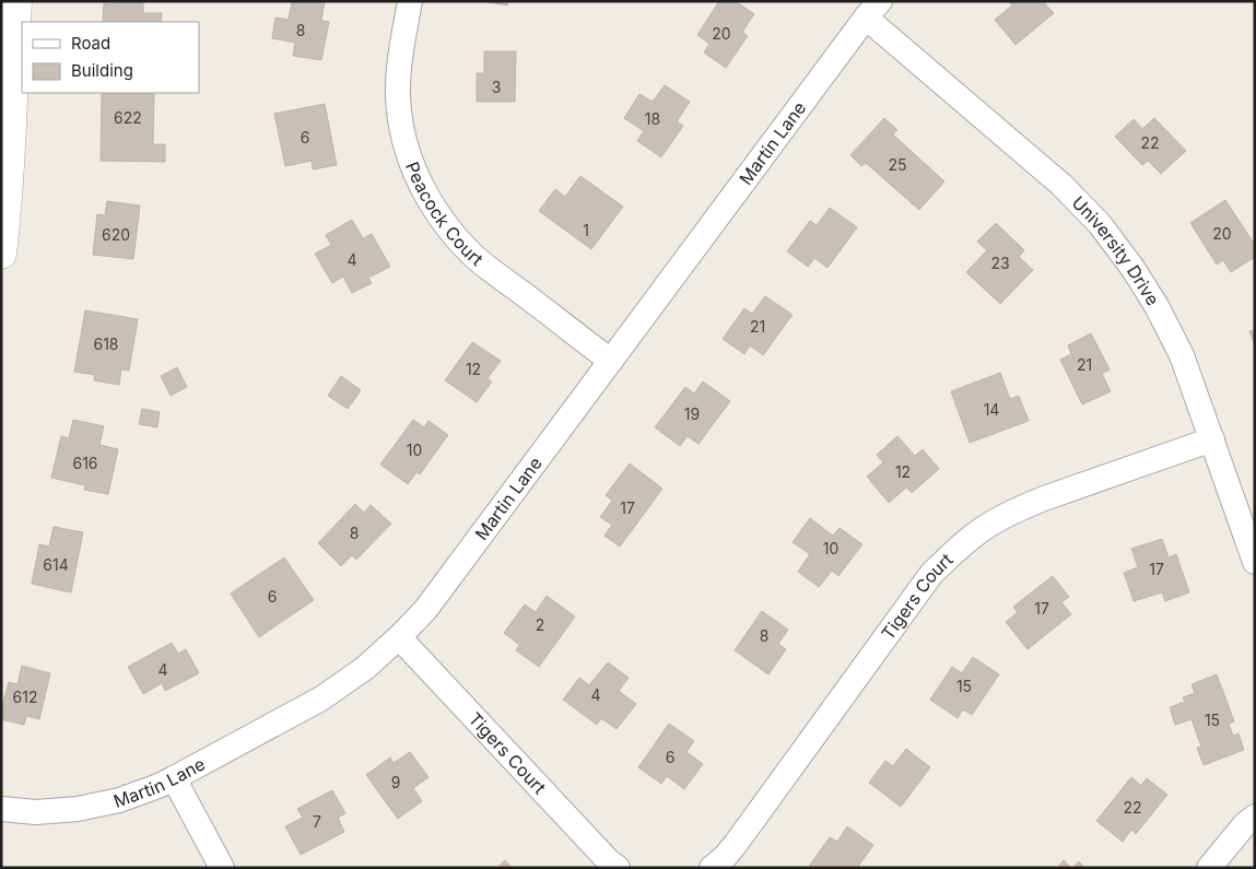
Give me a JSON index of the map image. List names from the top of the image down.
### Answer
{
  "streets": {
    "street": [
      "Martin Lane",
      "Peacock Court",
      "University Drive",
      "Tigers Court"
    ]
  },
  "crossings": [
    ["Martin Lane", "Peacock Court"],
    ["Martin Lane", "University Drive"],
    ["Martin Lane", "Tigers Court"],
    ["University Drive", "Tigers Court"]
  ],
  "house_numbers": [
    "8",
    "20",
    "3",
    "622",
    "18",
    "6",
    "22",
    "25",
    "1",
    "20",
    "620",
    "4",
    "23",
    "21",
    "618",
    "21",
    "12",
    "14",
    "19",
    "10",
    "616",
    "12",
    "17",
    "8",
    "10",
    "614",
    "17",
    "6",
    "17",
    "2",
    "8",
    "4",
    "15",
    "4",
    "612",
    "15",
    "6",
    "9",
    "22",
    "7"
  ],
  "legend": ["Road", "Building"]
}
